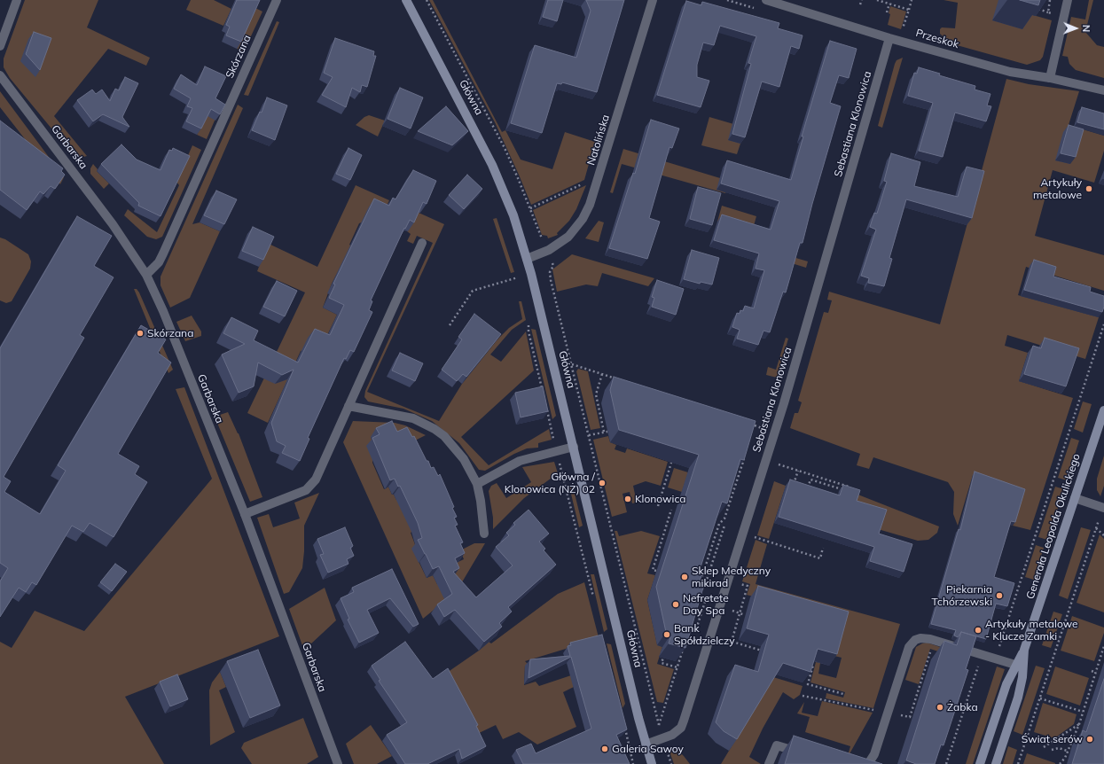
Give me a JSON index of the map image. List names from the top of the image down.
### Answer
{
  "streets": {
    "street": [
      "Przeskok",
      "Skórzana",
      "Główna",
      "Sebastiana Klonowica",
      "Natolińska",
      "Garbarska",
      "Generała Leopolda Okulickiego"
    ]
  },
  "crossings": [
    ["Przeskok", "Sebastiana Klonowica"],
    ["Skórzana", "Garbarska"],
    ["Główna", "Sebastiana Klonowica"],
    ["Główna", "Natolińska"]
  ],
  "places": [
    "Artykuły metalowe",
    "Skórzana",
    "Główna / Klonowica (NŻ) 02",
    "Klonowica",
    "Sklep Medyczny mikirad",
    "Piekarnia Tchórzewski",
    "Nefretete Day Spa",
    "Artykuły metalowe - Klucze Zamki",
    "Bank Spółdzielczy",
    "Żabka",
    "Świat serów",
    "Galeria Sawoy"
  ],
  "north": "right"
}
